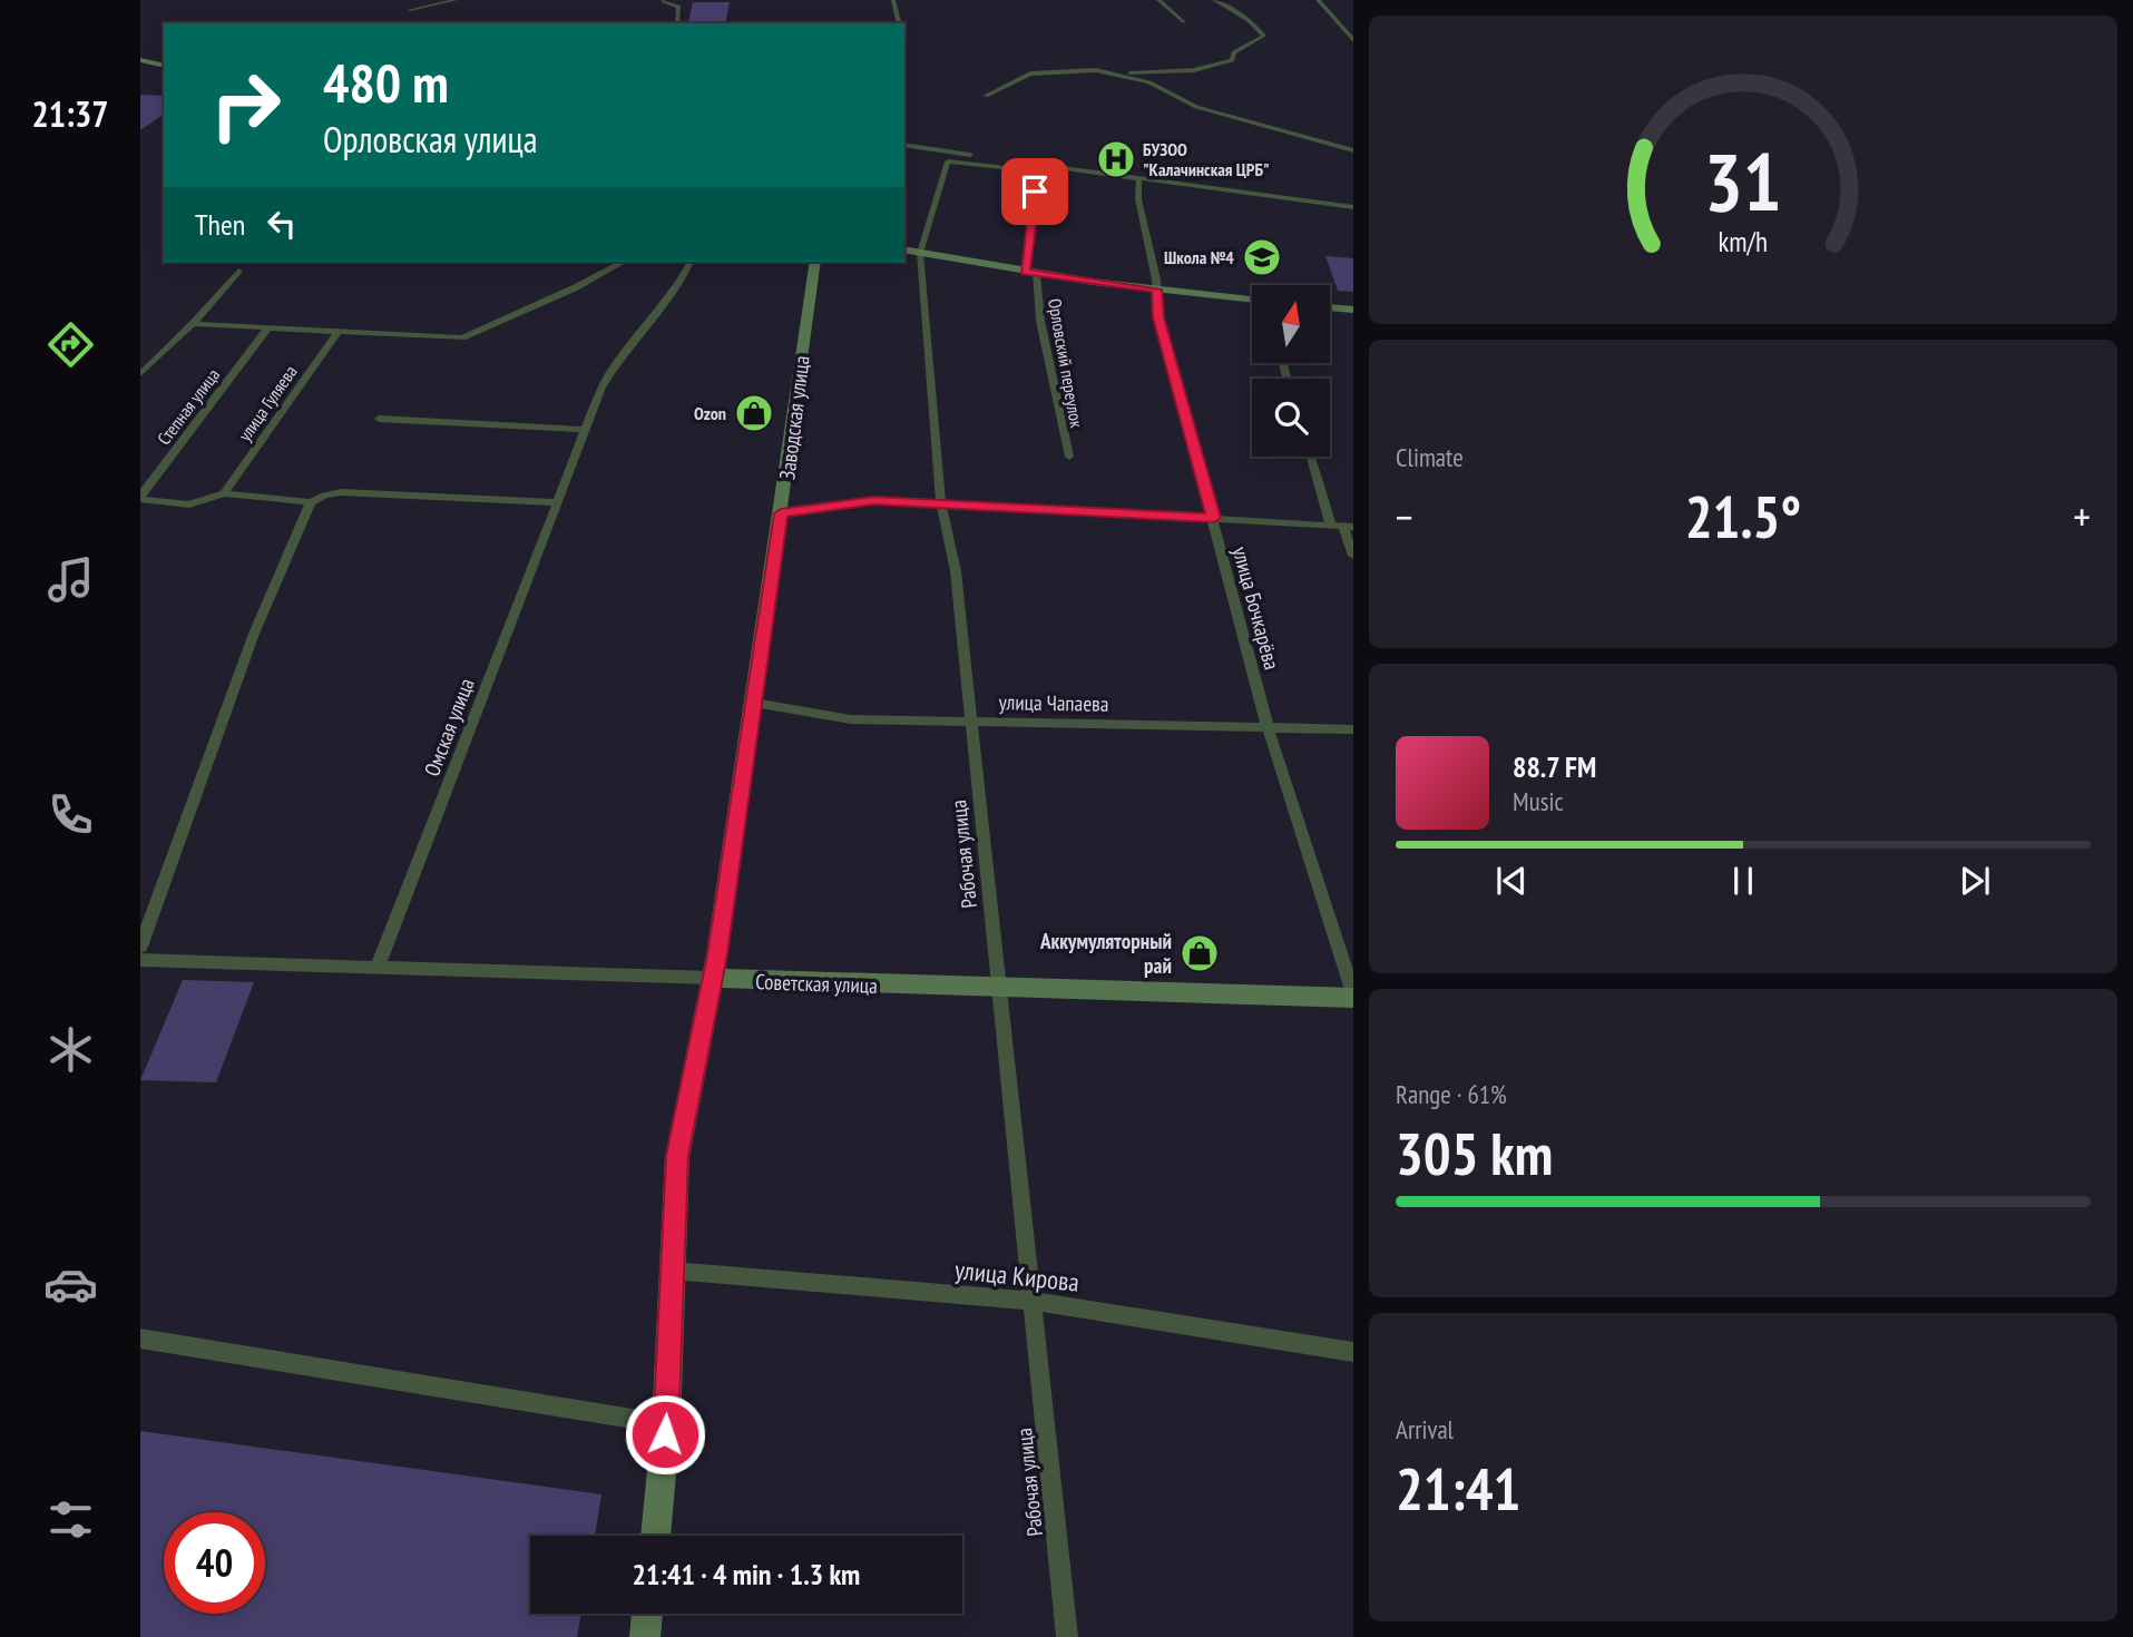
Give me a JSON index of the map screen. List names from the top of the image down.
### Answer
{
  "streets": {
    "street": [
      "Орловский переулок",
      "улица Гуляева",
      "Степная улица",
      "Заводская улица",
      "улица Бочкарёва",
      "улица Чапаева",
      "Омская улица",
      "Рабочая улица",
      "Советская улица",
      "улица Кирова"
    ]
  },
  "crossings": [
    ["Орловский переулок", "Рабочая улица"],
    ["улица Гуляева", "Степная улица"],
    ["Заводская улица", "улица Чапаева"],
    ["Заводская улица", "Советская улица"],
    ["Заводская улица", "улица Кирова"],
    ["улица Бочкарёва", "улица Чапаева"],
    ["улица Бочкарёва", "Советская улица"],
    ["улица Чапаева", "Рабочая улица"],
    ["Омская улица", "Советская улица"],
    ["Рабочая улица", "Советская улица"],
    ["Рабочая улица", "улица Кирова"]
  ],
  "places": {
    "hospital": ["БУЗОО \"Калачинская ЦРБ\""],
    "school or university": ["Школа №4"],
    "shop": ["Ozon", "Аккумуляторный рай"]
  },
  "north": "top",
  "page": {
    "tabs": "21:37",
    "turn": ["480 m", "Орловская улица"],
    "then": "Then",
    "tile": [
      "Climate",
      ["Range · 61%", "305 km"],
      ["Arrival", "21:41"]
    ],
    "heat": ["−", "21.5°", "+"],
    "song": ["88.7 FM", "Music"],
    "limit": "40",
    "trip": "21:41 · 4 min · 1.3 km",
    "gauge": ["31", "km/h"]
  }
}
